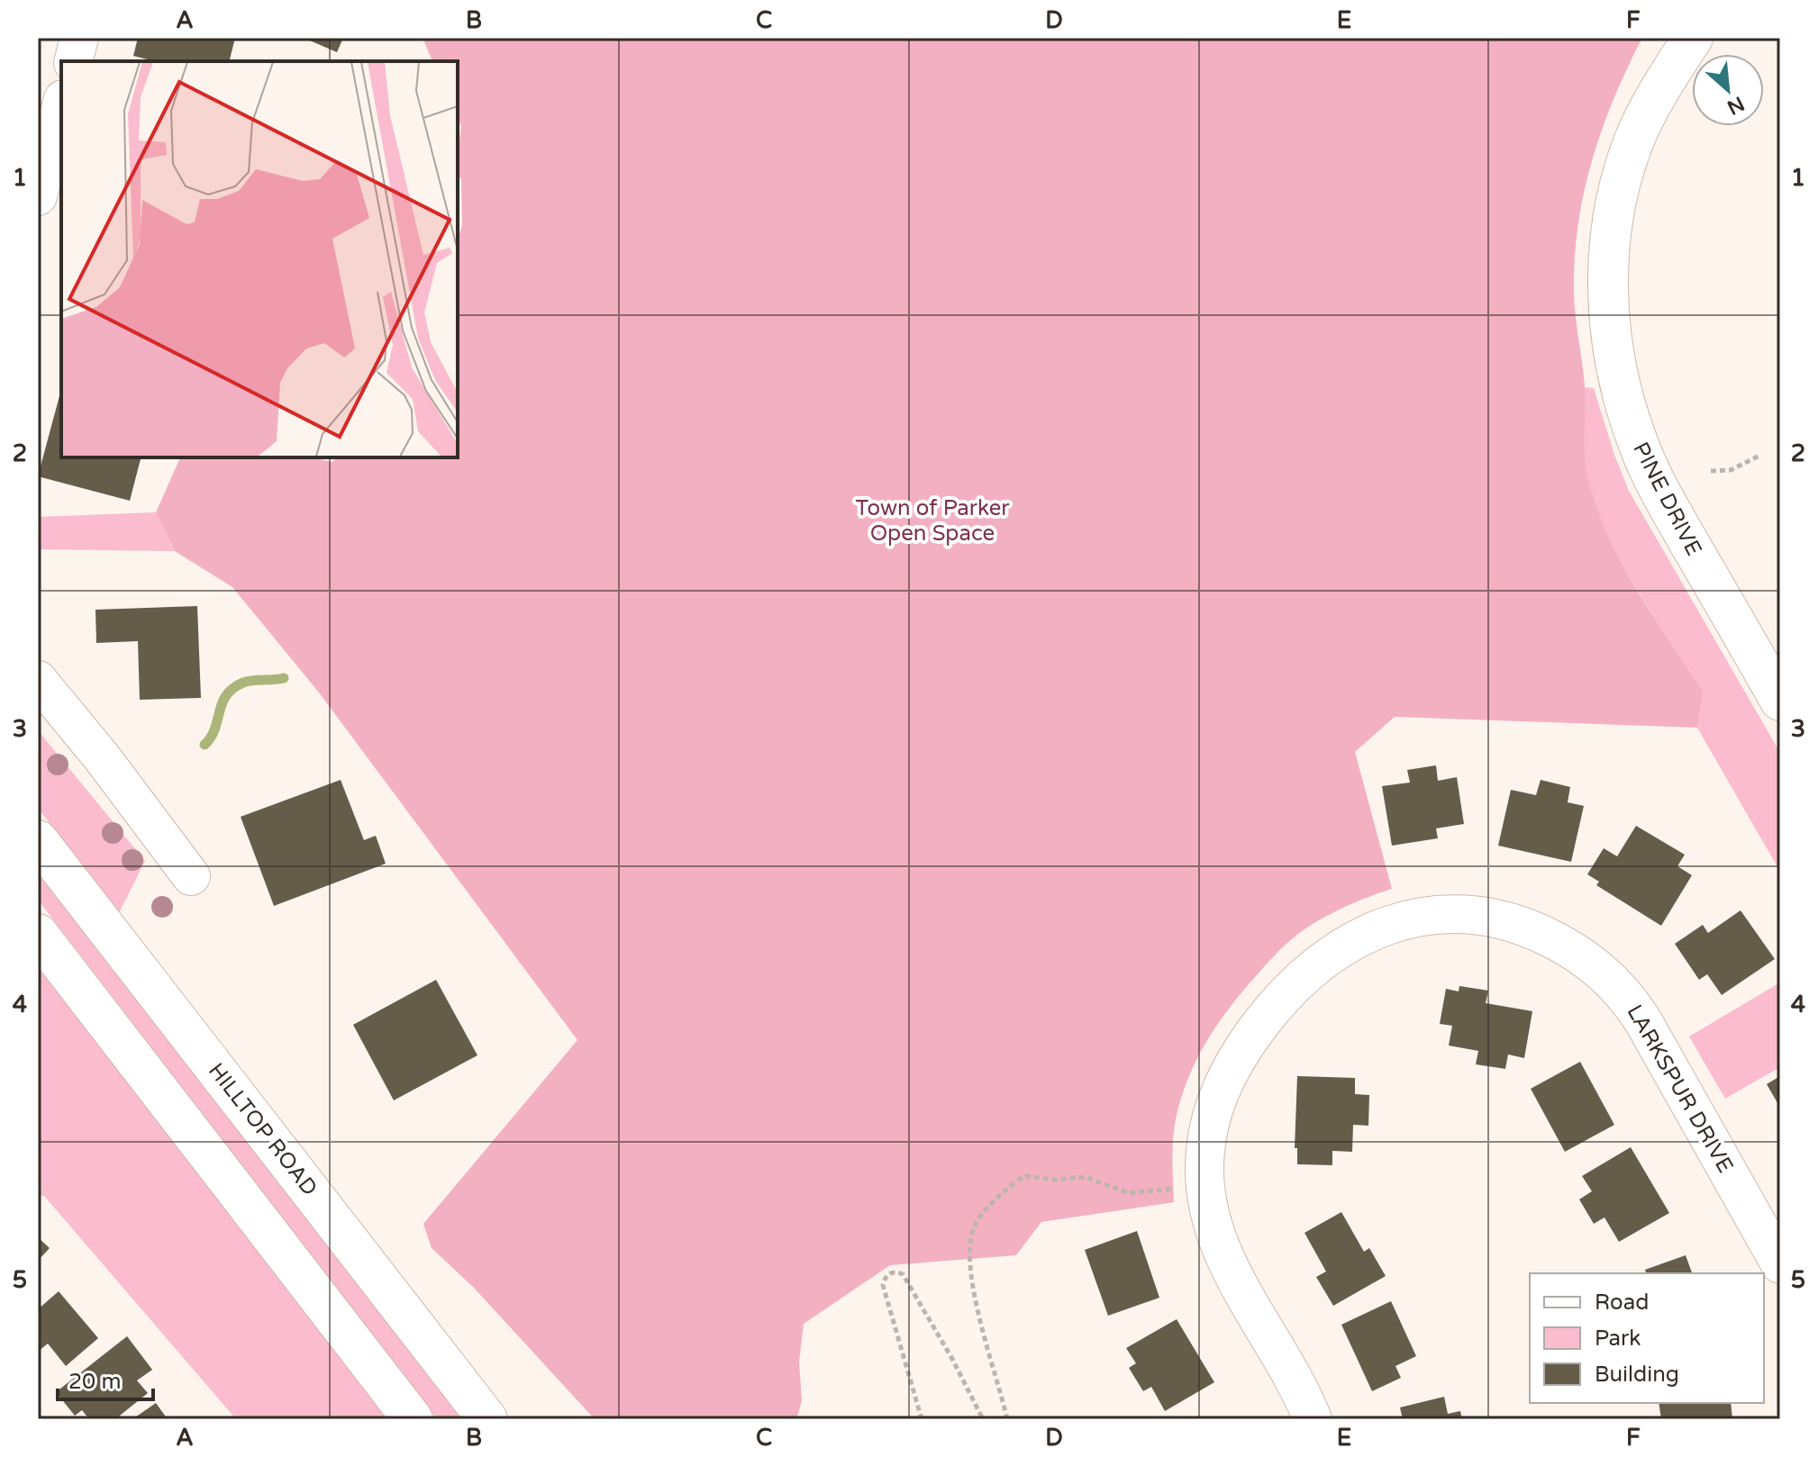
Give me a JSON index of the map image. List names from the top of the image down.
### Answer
{
  "streets": {
    "main road": ["PINE DRIVE", "HILLTOP ROAD"],
    "street": ["LARKSPUR DRIVE"]
  },
  "parks": ["Town of Parker Open Space"],
  "legend": ["Road", "Park", "Building"],
  "scale_bar": "20 m",
  "north": "bottom right",
  "grid": {
    "columns": [
      "A",
      "B",
      "C",
      "D",
      "E",
      "F"
    ],
    "rows": [
      "1",
      "2",
      "3",
      "4",
      "5"
    ]
  }
}
